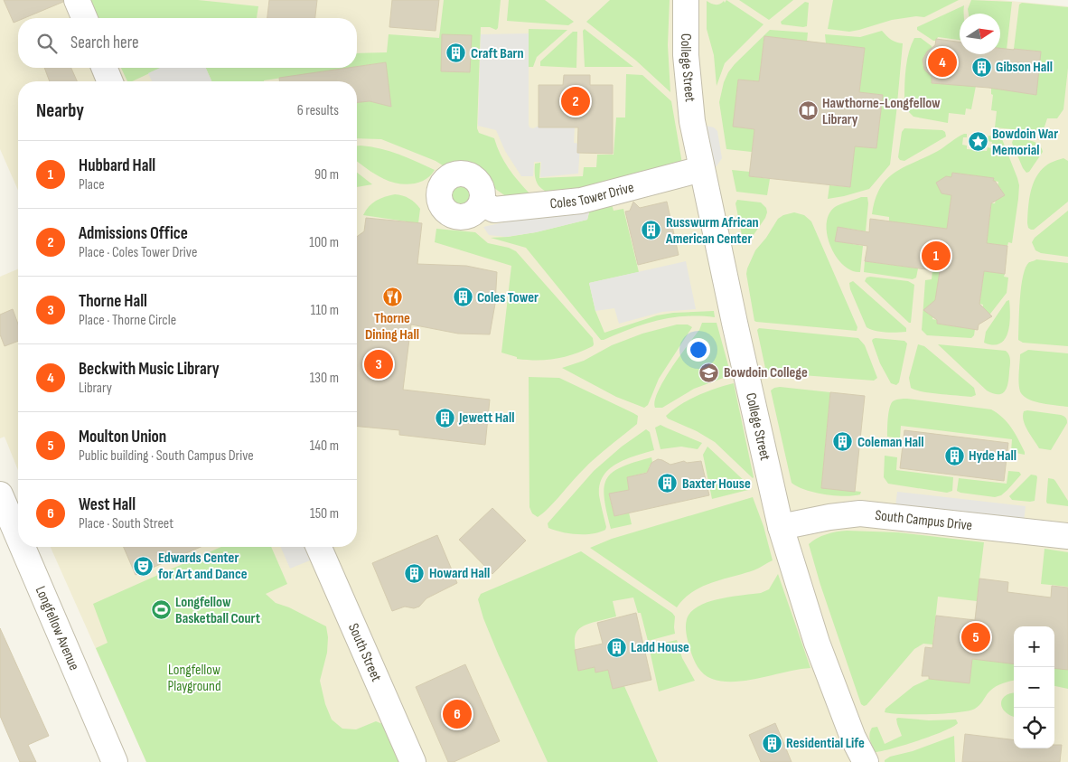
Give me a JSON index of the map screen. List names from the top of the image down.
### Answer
{
  "streets": {
    "street": [
      "College Street",
      "Coles Tower Drive",
      "South Campus Drive",
      "Longfellow Avenue",
      "South Street"
    ]
  },
  "crossings": [
    ["College Street", "Coles Tower Drive"],
    ["College Street", "South Campus Drive"]
  ],
  "parks": ["Longfellow Playground"],
  "places": {
    "building": [
      "Craft Barn",
      "Gibson Hall",
      "Russwurm African American Center",
      "Coles Tower",
      "Jewett Hall",
      "Coleman Hall",
      "Hyde Hall",
      "Baxter House",
      "Howard Hall",
      "Ladd House",
      "Residential Life"
    ],
    "library": ["Hawthorne-Longfellow Library"],
    "place": ["Bowdoin War Memorial"],
    "restaurant": ["Thorne Dining Hall"],
    "school or university": ["Bowdoin College"],
    "theatre": ["Edwards Center for Art and Dance"],
    "sports": ["Longfellow Basketball Court"]
  },
  "north": "right",
  "page": {
    "search": "Search here",
    "pins": [
      "4",
      "2",
      "1",
      "3",
      "5",
      "6"
    ],
    "heading": ["Nearby", "6 results"],
    "list": [
      {
        "mark": "1",
        "name": "Hubbard Hall",
        "note": "Place",
        "value": "90 m"
      },
      {
        "mark": "2",
        "name": "Admissions Office",
        "note": "Place · Coles Tower Drive",
        "value": "100 m"
      },
      {
        "mark": "3",
        "name": "Thorne Hall",
        "note": "Place · Thorne Circle",
        "value": "110 m"
      },
      {
        "mark": "4",
        "name": "Beckwith Music Library",
        "note": "Library",
        "value": "130 m"
      },
      {
        "mark": "5",
        "name": "Moulton Union",
        "note": "Public building · South Campus Drive",
        "value": "140 m"
      },
      {
        "mark": "6",
        "name": "West Hall",
        "note": "Place · South Street",
        "value": "150 m"
      }
    ],
    "map_buttons": ["+", "−"]
  }
}
